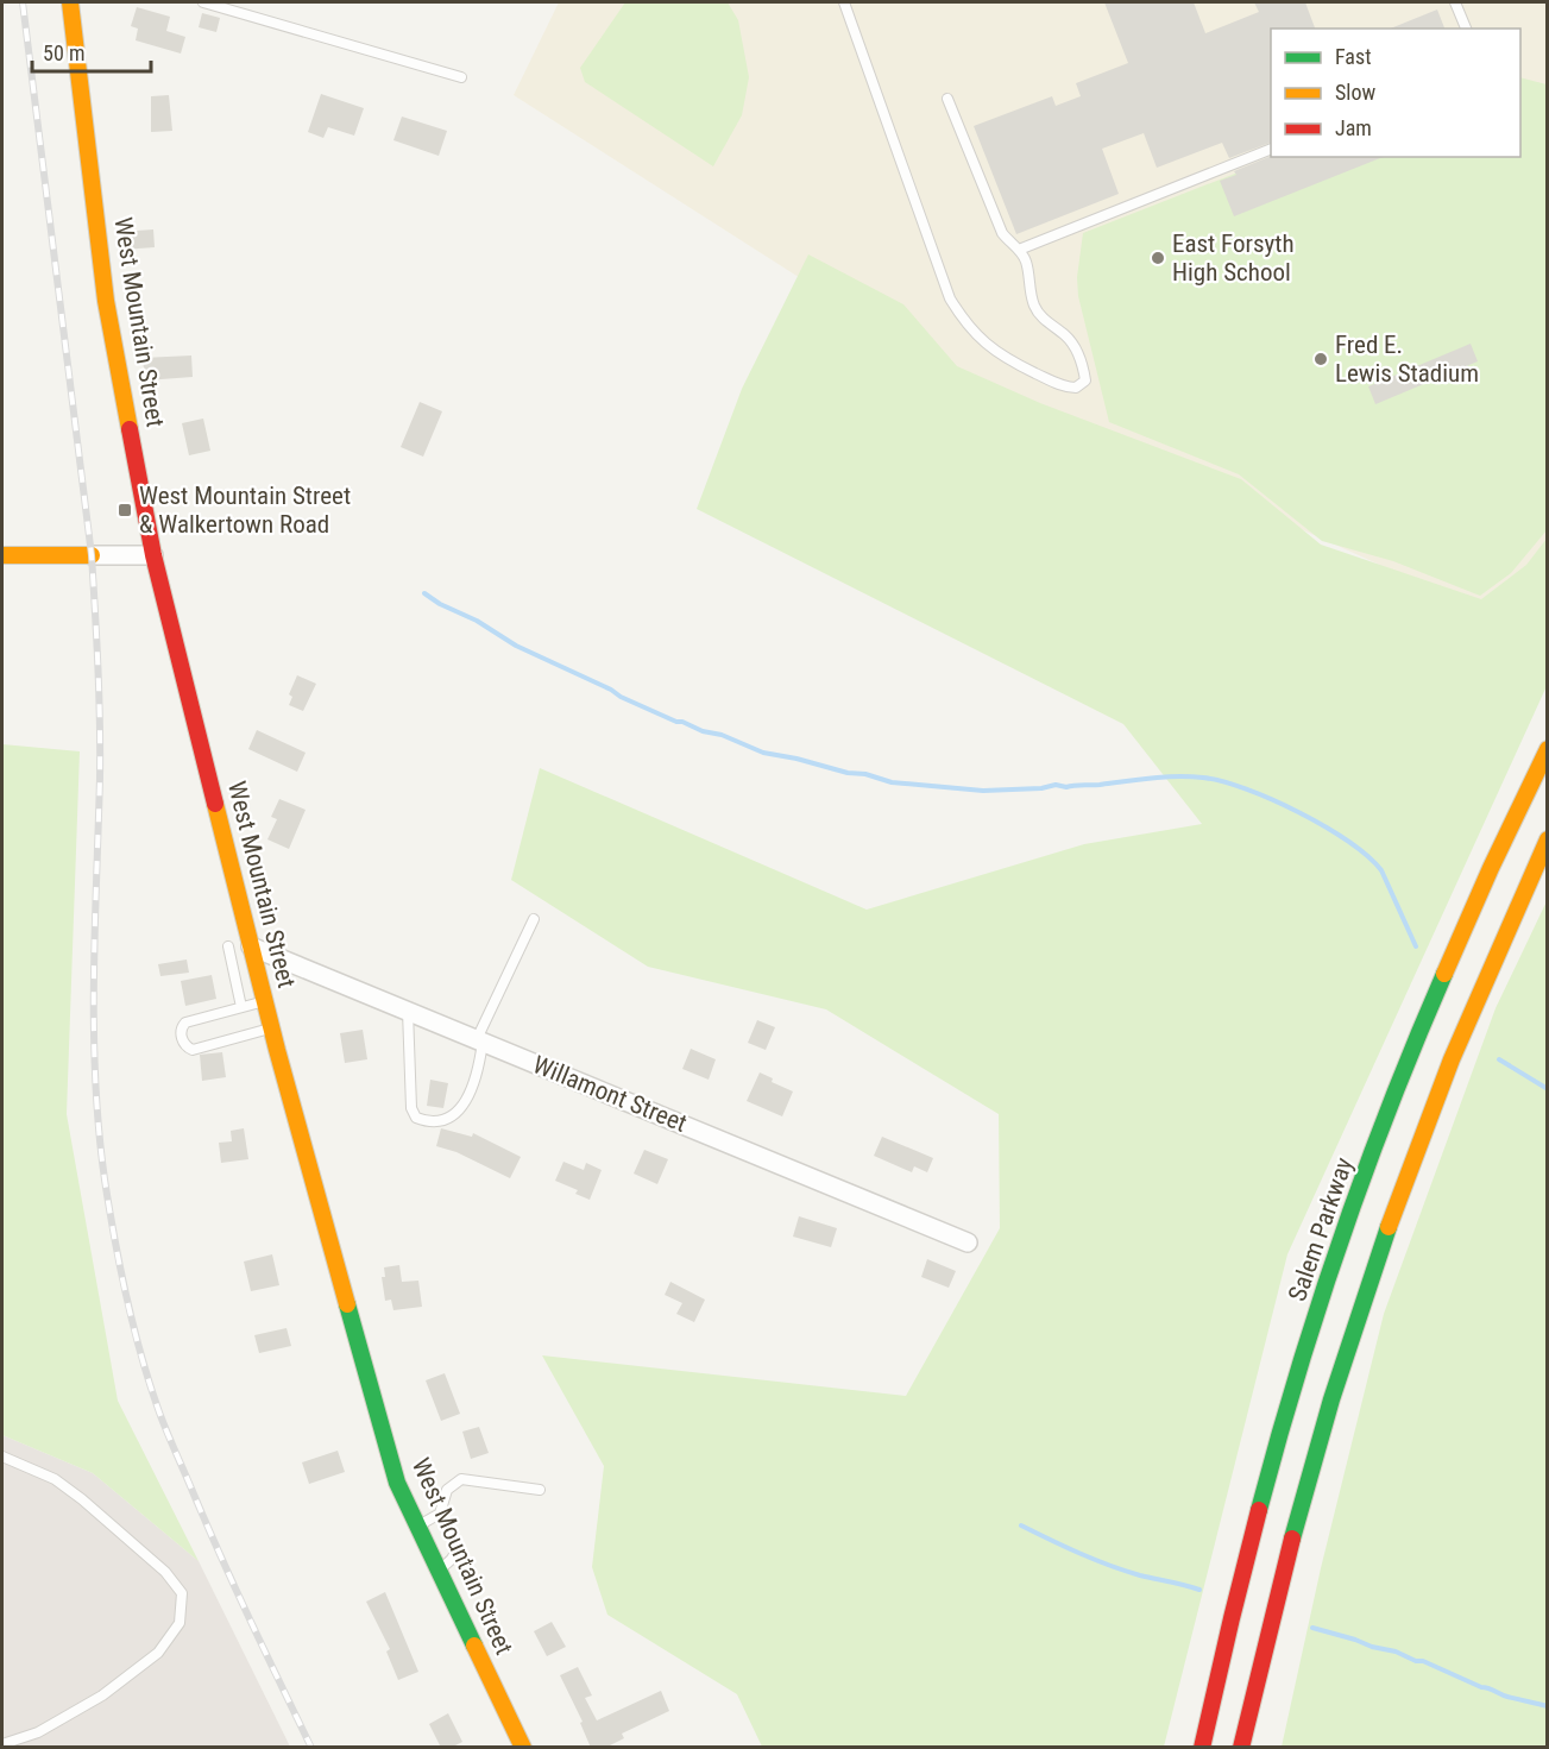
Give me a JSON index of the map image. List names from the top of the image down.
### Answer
{
  "streets": {
    "main road": ["West Mountain Street", "Salem Parkway"],
    "street": ["Willamont Street"]
  },
  "crossings": [
    ["West Mountain Street", "Willamont Street"]
  ],
  "places": {
    "other": ["East Forsyth High School", "Fred E. Lewis Stadium"],
    "transit": ["West Mountain Street & Walkertown Road"]
  },
  "legend": ["Fast", "Slow", "Jam"],
  "scale_bar": "50 m"
}
